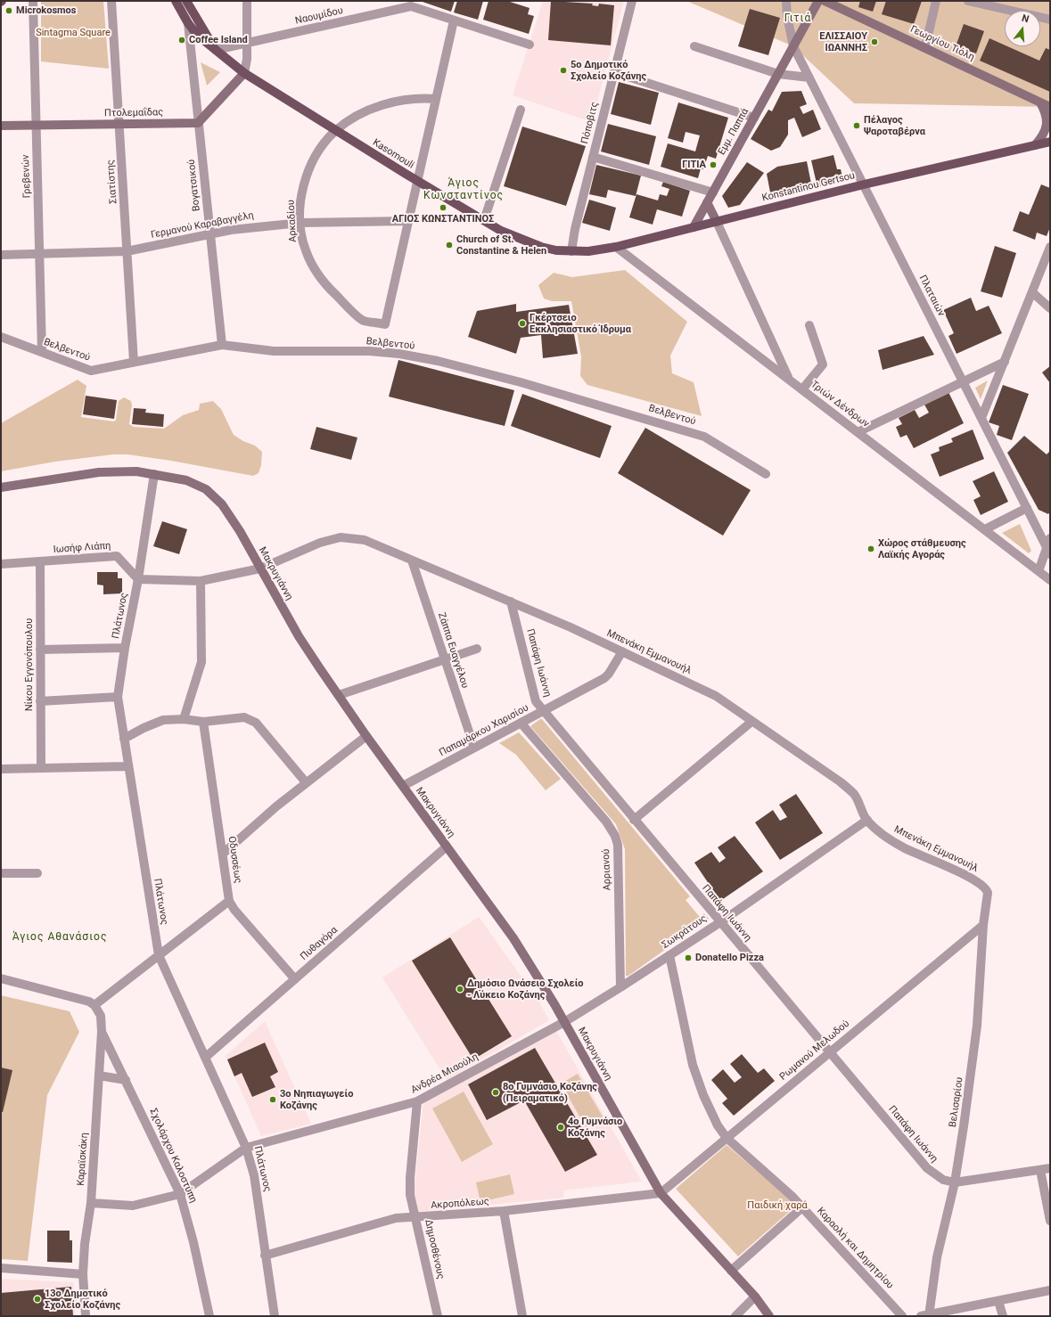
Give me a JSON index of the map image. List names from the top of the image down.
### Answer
{
  "streets": {
    "main road": ["Kasomouli", "Konstantinou Gertsou"],
    "street": [
      "Ναουμίδου",
      "Γεωργίου Τιόλη",
      "Πτολεμαΐδας",
      "Πόποβιτς",
      "Εμμ. Παππά",
      "Γρεβενών",
      "Σιατίστης",
      "Βογατσικού",
      "Αρκαδίου",
      "Γερμανού Καραβαγγέλη",
      "Πλαταιών",
      "Βελβεντού",
      "Τριών Δένδρων",
      "Ιωσήφ Λιάπη",
      "Μακρυγιάννη",
      "Πλάτωνος",
      "Ζάππα Ευαγγέλου",
      "Μπενάκη Εμμανουήλ",
      "Παπάφη Ιωάννη",
      "Νίκου Εγγονόπουλου",
      "Παπαμάρκου Χαρισίου",
      "Οδυσσέως",
      "Αρριανού",
      "Σωκράτους",
      "Πυθαγόρα",
      "Ρωμανού Μελωδού",
      "Ανδρέα Μιαούλη",
      "Βελισαρίου",
      "Σχολάρχου Καλοστύπη",
      "Καραϊσκάκη",
      "Ακροπόλεως",
      "Καραολή και Δημητρίου",
      "Δημοσθένους"
    ]
  },
  "crossings": [
    ["Ναουμίδου", "Kasomouli"],
    ["Πτολεμαΐδας", "Γρεβενών"],
    ["Πτολεμαΐδας", "Σιατίστης"],
    ["Πτολεμαΐδας", "Βογατσικού"],
    ["Πόποβιτς", "Kasomouli"],
    ["Πόποβιτς", "Konstantinou Gertsou"],
    ["Εμμ. Παππά", "Konstantinou Gertsou"],
    ["Εμμ. Παππά", "Πλαταιών"],
    ["Kasomouli", "Βογατσικού"],
    ["Kasomouli", "Konstantinou Gertsou"],
    ["Kasomouli", "Αρκαδίου"],
    ["Γρεβενών", "Γερμανού Καραβαγγέλη"],
    ["Γρεβενών", "Βελβεντού"],
    ["Σιατίστης", "Γερμανού Καραβαγγέλη"],
    ["Σιατίστης", "Βελβεντού"],
    ["Βογατσικού", "Γερμανού Καραβαγγέλη"],
    ["Βογατσικού", "Βελβεντού"],
    ["Konstantinou Gertsou", "Πλαταιών"],
    ["Konstantinou Gertsou", "Τριών Δένδρων"],
    ["Αρκαδίου", "Γερμανού Καραβαγγέλη"],
    ["Ιωσήφ Λιάπη", "Πλάτωνος"],
    ["Ιωσήφ Λιάπη", "Νίκου Εγγονόπουλου"],
    ["Μακρυγιάννη", "Πλάτωνος"],
    ["Μακρυγιάννη", "Μπενάκη Εμμανουήλ"],
    ["Μακρυγιάννη", "Παπαμάρκου Χαρισίου"],
    ["Μακρυγιάννη", "Σωκράτους"],
    ["Μακρυγιάννη", "Πυθαγόρα"],
    ["Μακρυγιάννη", "Ρωμανού Μελωδού"],
    ["Μακρυγιάννη", "Ανδρέα Μιαούλη"],
    ["Μακρυγιάννη", "Ακροπόλεως"],
    ["Πλάτωνος", "Πυθαγόρα"],
    ["Πλάτωνος", "Ανδρέα Μιαούλη"],
    ["Πλάτωνος", "Ακροπόλεως"],
    ["Ζάππα Ευαγγέλου", "Μπενάκη Εμμανουήλ"],
    ["Ζάππα Ευαγγέλου", "Παπαμάρκου Χαρισίου"],
    ["Μπενάκη Εμμανουήλ", "Παπάφη Ιωάννη"],
    ["Μπενάκη Εμμανουήλ", "Παπαμάρκου Χαρισίου"],
    ["Μπενάκη Εμμανουήλ", "Σωκράτους"],
    ["Μπενάκη Εμμανουήλ", "Βελισαρίου"],
    ["Παπάφη Ιωάννη", "Παπαμάρκου Χαρισίου"],
    ["Παπάφη Ιωάννη", "Σωκράτους"],
    ["Παπάφη Ιωάννη", "Ρωμανού Μελωδού"],
    ["Παπάφη Ιωάννη", "Βελισαρίου"],
    ["Παπαμάρκου Χαρισίου", "Αρριανού"],
    ["Οδυσσέως", "Πυθαγόρα"],
    ["Αρριανού", "Σωκράτους"],
    ["Σωκράτους", "Ανδρέα Μιαούλη"],
    ["Σωκράτους", "Καραολή και Δημητρίου"],
    ["Ρωμανού Μελωδού", "Βελισαρίου"],
    ["Ρωμανού Μελωδού", "Ακροπόλεως"],
    ["Ρωμανού Μελωδού", "Καραολή και Δημητρίου"],
    ["Ανδρέα Μιαούλη", "Σχολάρχου Καλοστύπη"],
    ["Ανδρέα Μιαούλη", "Καραϊσκάκη"],
    ["Ανδρέα Μιαούλη", "Δημοσθένους"],
    ["Σχολάρχου Καλοστύπη", "Καραϊσκάκη"],
    ["Ακροπόλεως", "Δημοσθένους"]
  ],
  "districts": ["Γιτιά", "Άγιος Κωνσταντίνος", "Άγιος Αθανάσιος"],
  "parks": ["Sintagma Square", "Παιδική χαρά"],
  "places": [
    "Microkosmos",
    "Coffee Island",
    "ΕΛΙΣΣΑΙΟΥ ΙΩΑΝΝΗΣ",
    "5ο Δημοτικό Σχολείο Κοζάνης",
    "Πέλαγος Ψαροταβέρνα",
    "ΓΙΤΙΑ",
    "ΑΓΙΟΣ ΚΩΝΣΤΑΝΤΙΝΟΣ",
    "Church of St. Constantine & Helen",
    "Γκέρτσειο Εκκλησιαστικό Ίδρυμα",
    "Χώρος στάθμευσης Λαϊκής Αγοράς",
    "Donatello Pizza",
    "Δημόσιο Ωνάσειο Σχολείο - Λύκειο Κοζάνης",
    "8ο Γυμνάσιο Κοζάνης (Πειραματικό)",
    "3ο Νηπιαγωγείο Κοζάνης",
    "4ο Γυμνάσιο Κοζάνης",
    "13ο Δημοτικό Σχολείο Κοζάνης"
  ],
  "north": "top"
}
